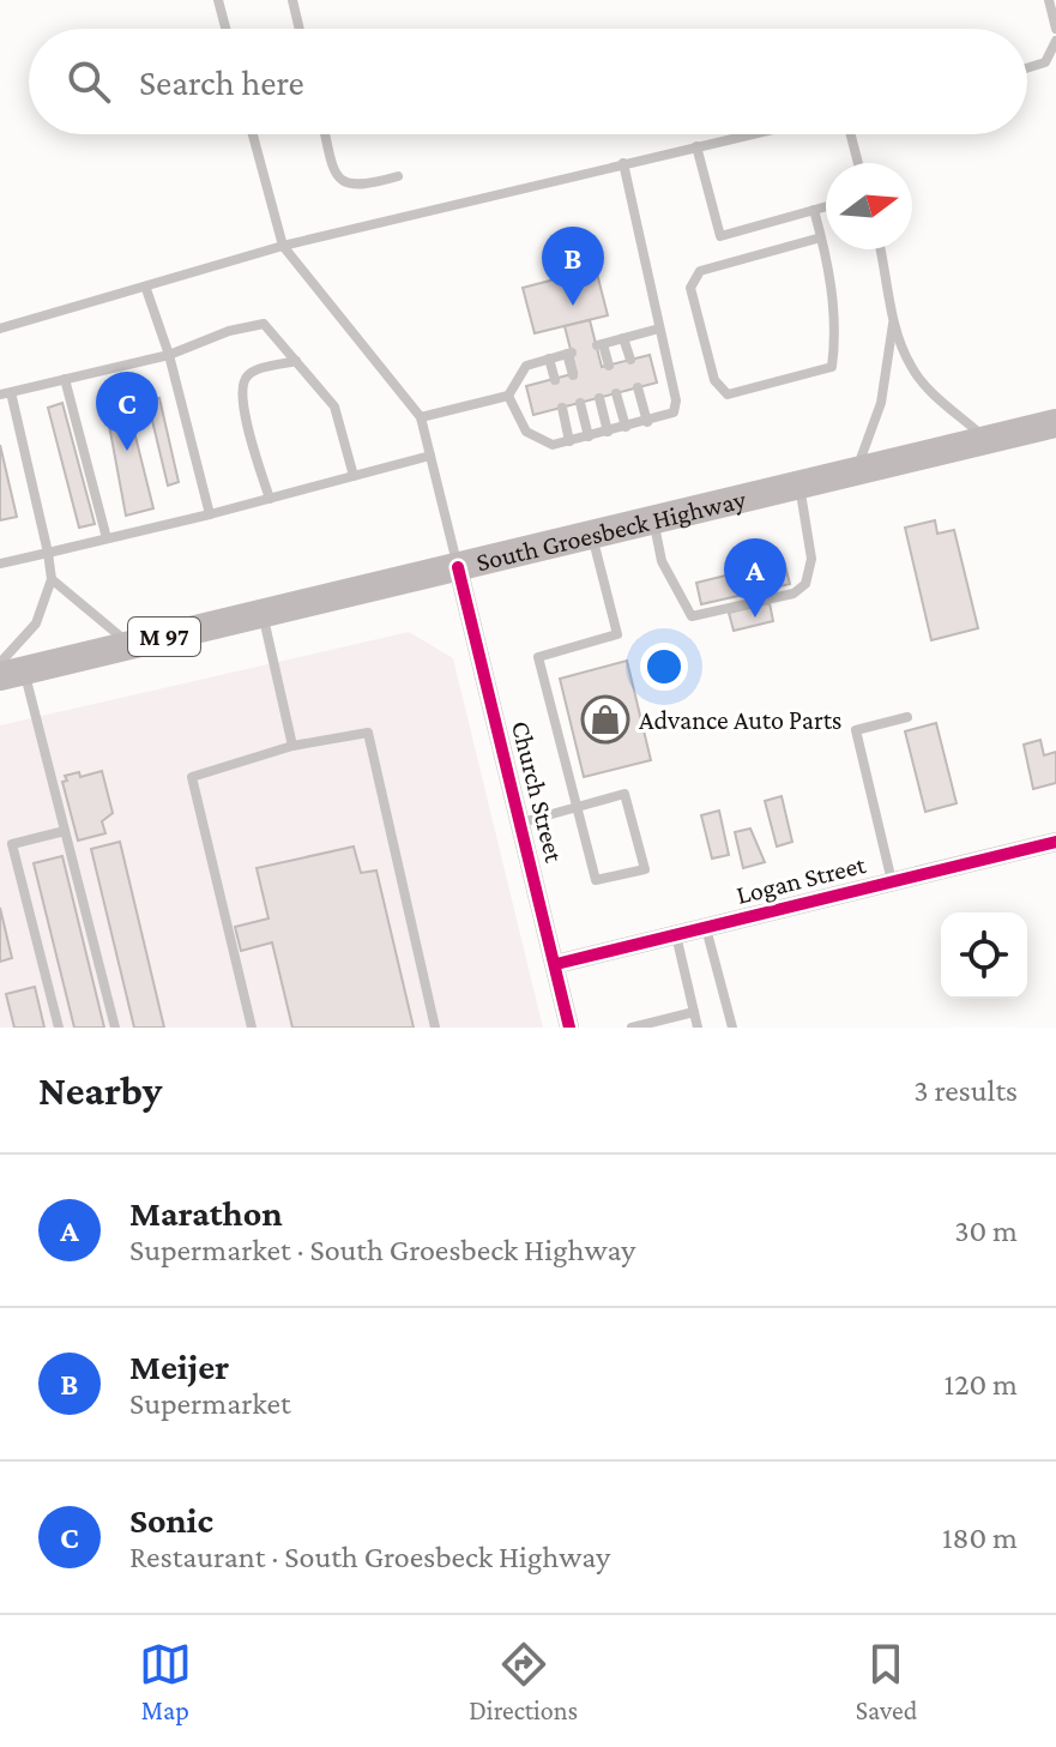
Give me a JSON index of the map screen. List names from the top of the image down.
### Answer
{
  "streets": {
    "main road": ["South Groesbeck Highway", "M 97"],
    "street": ["Church Street", "Logan Street"]
  },
  "crossings": [
    ["South Groesbeck Highway", "Church Street"],
    ["Church Street", "Logan Street"]
  ],
  "places": {
    "shop": ["Advance Auto Parts"]
  },
  "north": "right",
  "page": {
    "search": "Search here",
    "pins": ["B", "C", "A"],
    "heading": ["Nearby", "3 results"],
    "list": [
      {
        "mark": "A",
        "name": "Marathon",
        "note": "Supermarket · South Groesbeck Highway",
        "value": "30 m"
      },
      {
        "mark": "B",
        "name": "Meijer",
        "note": "Supermarket",
        "value": "120 m"
      },
      {
        "mark": "C",
        "name": "Sonic",
        "note": "Restaurant · South Groesbeck Highway",
        "value": "180 m"
      }
    ],
    "nav": ["Map", "Directions", "Saved"]
  }
}
